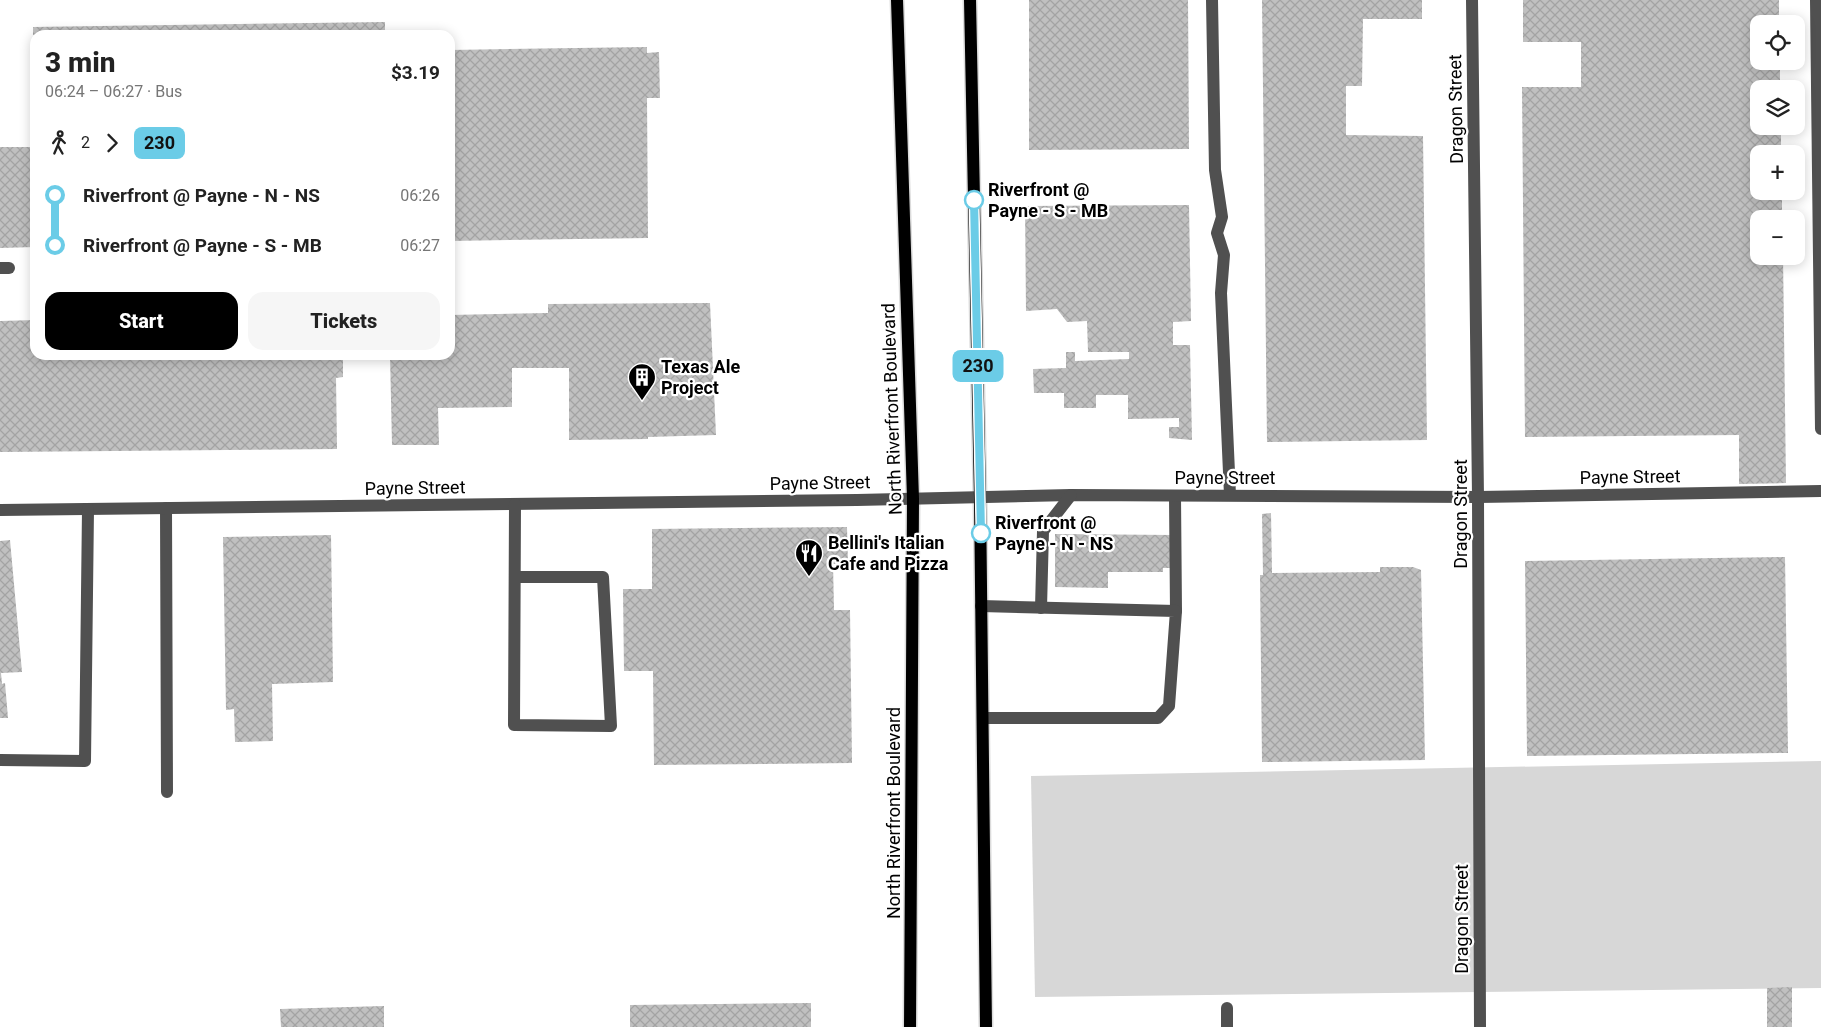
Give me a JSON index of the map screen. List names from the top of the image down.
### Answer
{
  "streets": {
    "main road": ["North Riverfront Boulevard"],
    "street": ["Dragon Street", "Payne Street"]
  },
  "crossings": [
    ["Dragon Street", "Payne Street"],
    ["North Riverfront Boulevard", "Payne Street"]
  ],
  "places": {
    "other": ["Riverfront @ Payne - S - MB", "Riverfront @ Payne - N - NS"],
    "building": ["Texas Ale Project"],
    "restaurant": ["Bellini's Italian Cafe and Pizza"]
  },
  "lines": ["bus line 230"],
  "page": {
    "on_map": "230",
    "map_buttons": ["+", "−"],
    "heading": ["3 min", "06:24 – 06:27 · Bus", "$3.19"],
    "legs": ["2", "230"],
    "list": [
      {
        "name": "Riverfront @ Payne - N - NS",
        "value": "06:26"
      },
      {
        "name": "Riverfront @ Payne - S - MB",
        "value": "06:27"
      }
    ],
    "buttons": ["Start", "Tickets"]
  }
}
